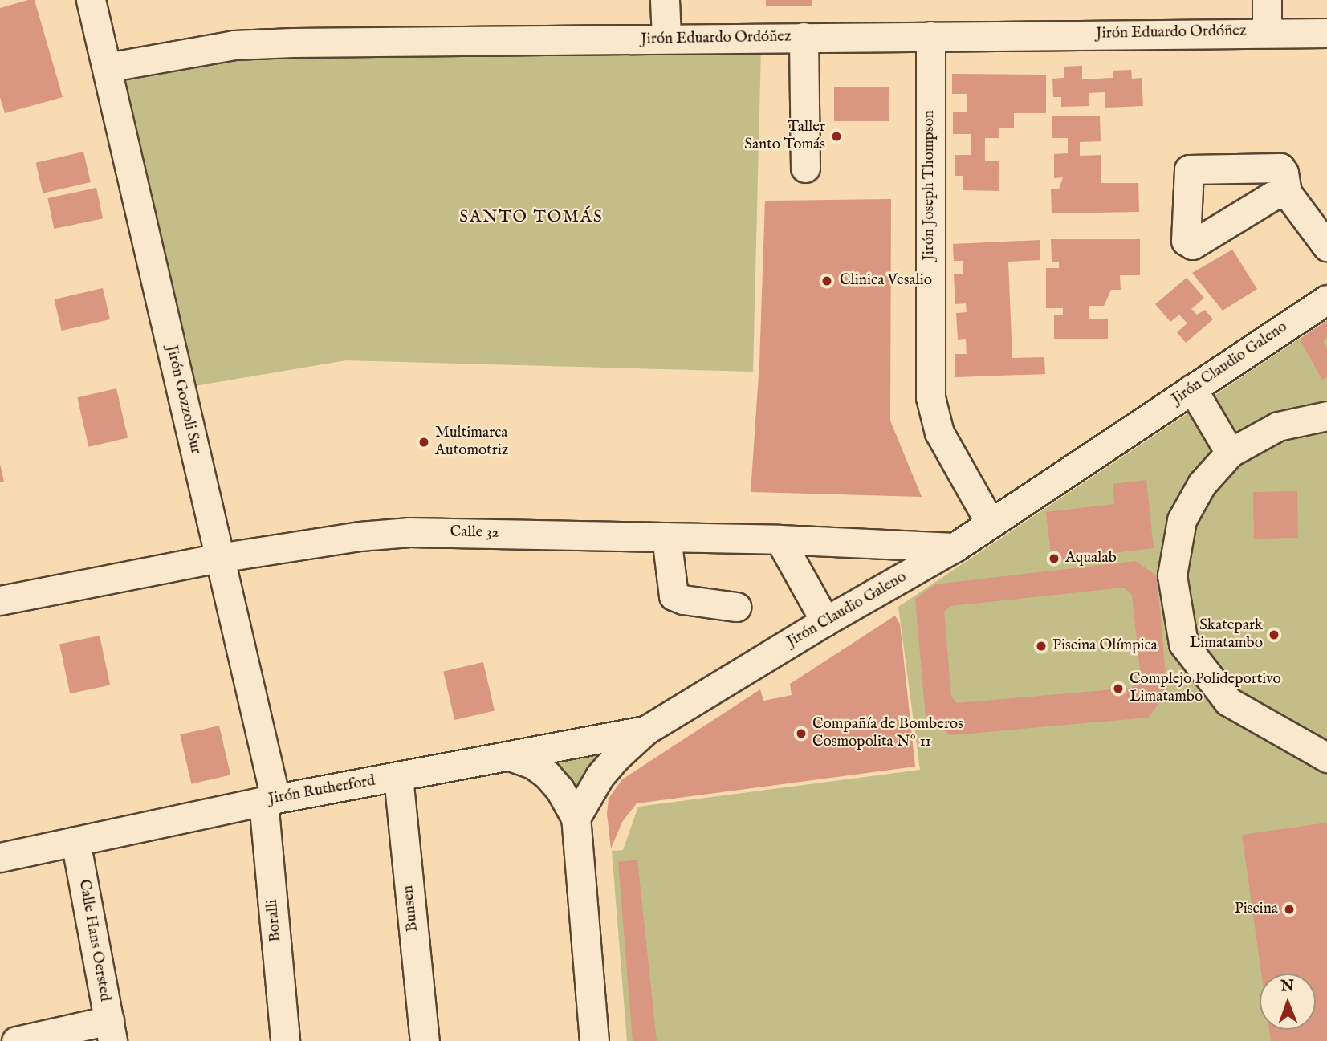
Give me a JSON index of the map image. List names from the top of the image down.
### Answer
{
  "streets": {
    "street": [
      "Jirón Eduardo Ordóñez",
      "Jirón Joseph Thompson",
      "Jirón Claudio Galeno",
      "Jirón Gozzoli Sur",
      "Calle 32",
      "Jirón Rutherford",
      "Bunsen",
      "Boralli",
      "Calle Hans Oersted"
    ]
  },
  "crossings": [
    ["Jirón Eduardo Ordóñez", "Jirón Joseph Thompson"],
    ["Jirón Eduardo Ordóñez", "Jirón Gozzoli Sur"],
    ["Jirón Joseph Thompson", "Jirón Claudio Galeno"],
    ["Jirón Claudio Galeno", "Calle 32"],
    ["Jirón Claudio Galeno", "Jirón Rutherford"],
    ["Jirón Gozzoli Sur", "Calle 32"],
    ["Jirón Gozzoli Sur", "Jirón Rutherford"],
    ["Jirón Gozzoli Sur", "Boralli"],
    ["Jirón Rutherford", "Bunsen"],
    ["Jirón Rutherford", "Boralli"],
    ["Jirón Rutherford", "Calle Hans Oersted"]
  ],
  "districts": ["SANTO TOMÁS"],
  "places": [
    "Taller Santo Tomás",
    "Clinica Vesalio",
    "Multimarca Automotriz",
    "Aqualab",
    "Skatepark Limatambo",
    "Piscina Olímpica",
    "Complejo Polideportivo Limatambo",
    "Compañía de Bomberos Cosmopolita Nº 11",
    "Piscina"
  ],
  "north": "top"
}
